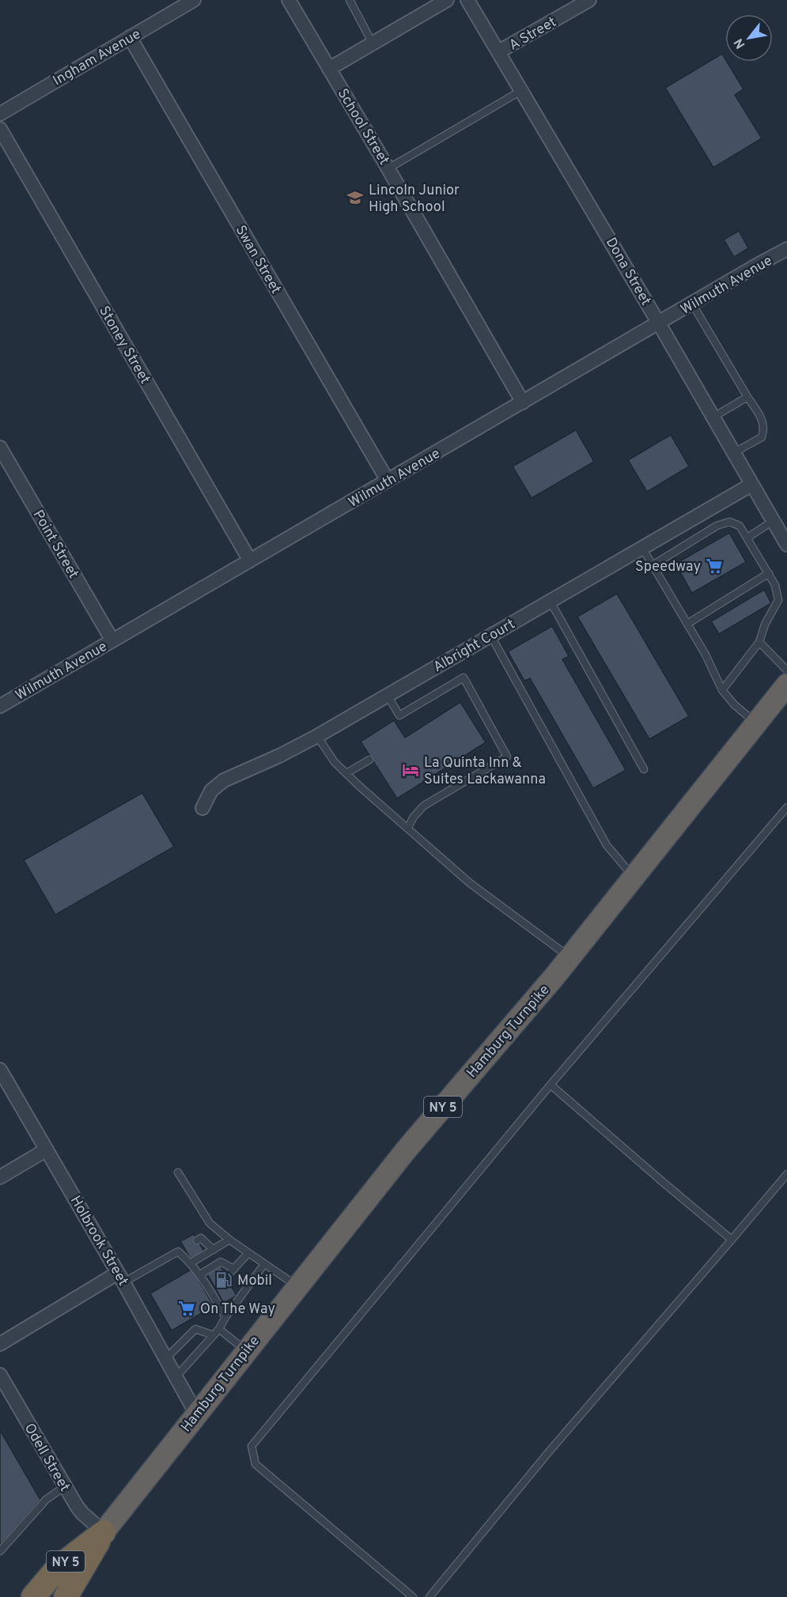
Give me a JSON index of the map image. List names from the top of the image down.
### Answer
{
  "streets": {
    "highway": ["Hamburg Turnpike", "NY 5"],
    "street": [
      "A Street",
      "Ingham Avenue",
      "School Street",
      "Swan Street",
      "Dona Street",
      "Wilmuth Avenue",
      "Stoney Street",
      "Point Street",
      "Albright Court",
      "Holbrook Street",
      "Odell Street"
    ]
  },
  "crossings": [
    ["A Street", "Dona Street"],
    ["Ingham Avenue", "Swan Street"],
    ["School Street", "Wilmuth Avenue"],
    ["Swan Street", "Wilmuth Avenue"],
    ["Dona Street", "Wilmuth Avenue"],
    ["Dona Street", "Albright Court"],
    ["Wilmuth Avenue", "Stoney Street"],
    ["Wilmuth Avenue", "Point Street"],
    ["Hamburg Turnpike", "NY 5"],
    ["Hamburg Turnpike", "Holbrook Street"],
    ["Hamburg Turnpike", "Odell Street"],
    ["NY 5", "Odell Street"]
  ],
  "places": {
    "school or university": ["Lincoln Junior High School"],
    "supermarket": ["Speedway", "On The Way"],
    "hotel": ["La Quinta Inn & Suites Lackawanna"],
    "fuel station": ["Mobil"]
  },
  "north": "bottom left"
}
